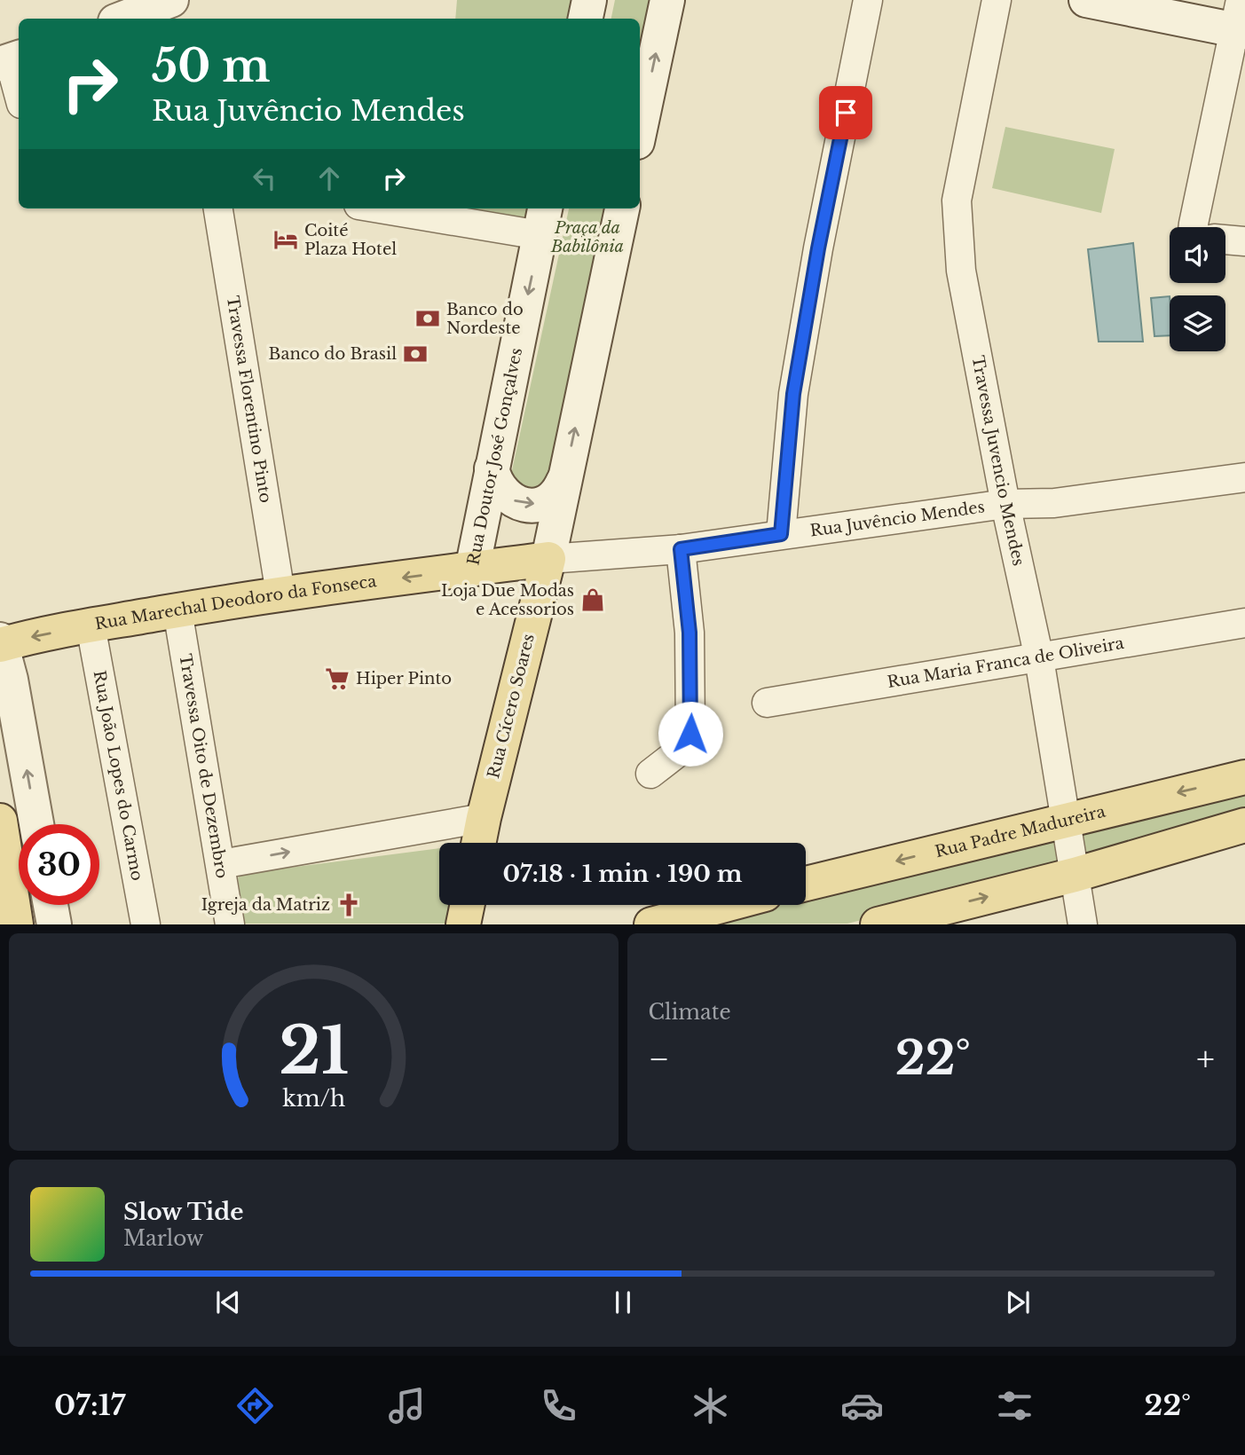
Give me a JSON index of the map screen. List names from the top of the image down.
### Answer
{
  "streets": {
    "main road": [
      "Rua Doutor José Gonçalves",
      "Rua Marechal Deodoro da Fonseca",
      "Rua Cícero Soares",
      "Rua Padre Madureira"
    ],
    "street": [
      "Travessa Florentino Pinto",
      "Travessa Juvencio Mendes",
      "Rua Juvêncio Mendes",
      "Rua Maria Franca de Oliveira",
      "Travessa Oito de Dezembro",
      "Rua João Lopes do Carmo"
    ]
  },
  "crossings": [
    ["Travessa Florentino Pinto", "Rua Marechal Deodoro da Fonseca"],
    ["Rua Doutor José Gonçalves", "Rua Juvêncio Mendes"],
    ["Rua Doutor José Gonçalves", "Rua Marechal Deodoro da Fonseca"],
    ["Rua Doutor José Gonçalves", "Rua Cícero Soares"],
    ["Travessa Juvencio Mendes", "Rua Juvêncio Mendes"],
    ["Travessa Juvencio Mendes", "Rua Maria Franca de Oliveira"],
    ["Travessa Juvencio Mendes", "Rua Padre Madureira"],
    ["Rua Juvêncio Mendes", "Rua Cícero Soares"],
    ["Rua Marechal Deodoro da Fonseca", "Travessa Oito de Dezembro"],
    ["Rua Marechal Deodoro da Fonseca", "Rua João Lopes do Carmo"]
  ],
  "one_way": ["Rua Marechal Deodoro da Fonseca"],
  "parks": ["Praça da Babilônia"],
  "places": {
    "hotel": ["Coité Plaza Hotel"],
    "bank": ["Banco do Nordeste", "Banco do Brasil"],
    "shop": ["Loja Due Modas e Acessorios"],
    "supermarket": ["Hiper Pinto"],
    "church": ["Igreja da Matriz"]
  },
  "page": {
    "turn": ["50 m", "Rua Juvêncio Mendes"],
    "limit": "30",
    "trip": "07:18 · 1 min · 190 m",
    "tile": "Climate",
    "heat": ["−", "22°", "+"],
    "song": ["Slow Tide", "Marlow"],
    "tabs": ["07:17", "22°"],
    "gauge": ["21", "km/h"]
  }
}
